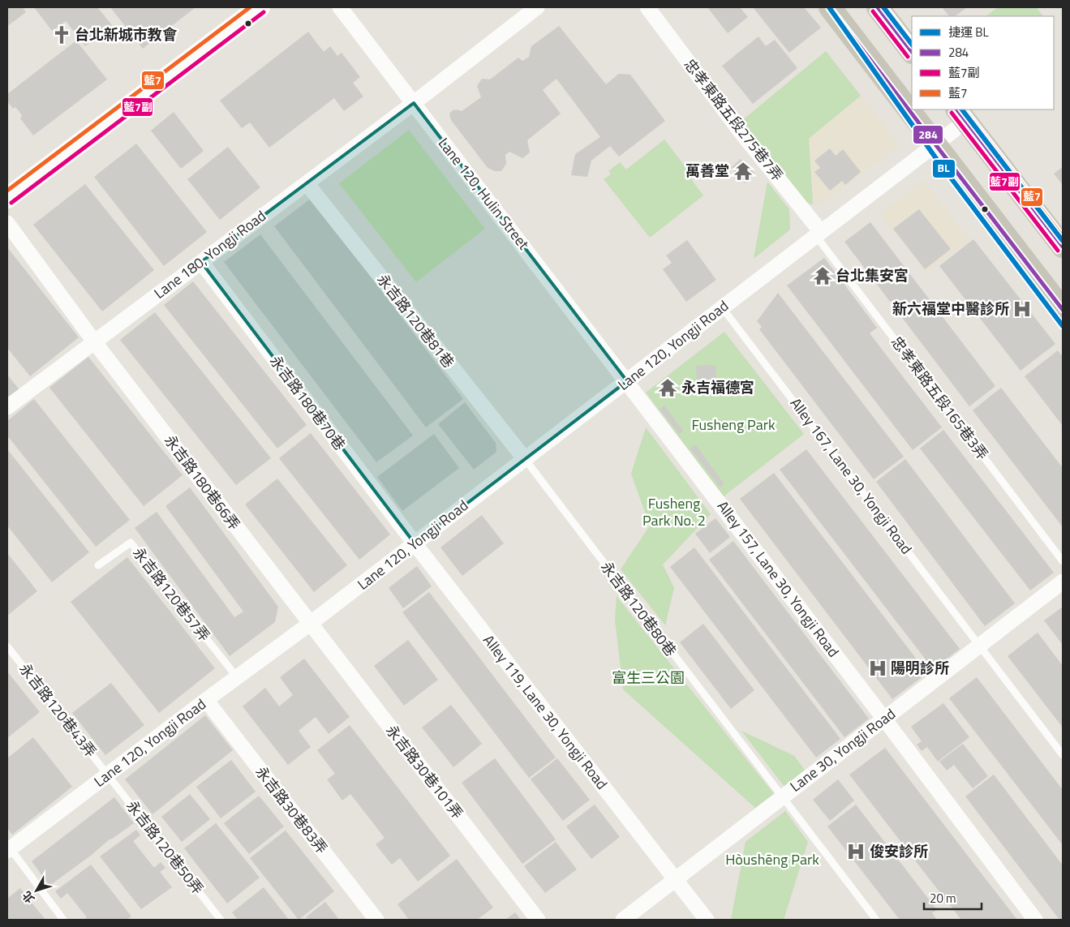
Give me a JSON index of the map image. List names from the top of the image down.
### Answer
{
  "streets": {
    "street": [
      "忠孝東路五段275巷7弄",
      "Lane 120, Hulin Street",
      "Lane 180, Yongji Road",
      "永吉路120巷81巷",
      "Lane 120, Yongji Road",
      "永吉路180巷70巷",
      "永吉路180巷66弄",
      "Alley 157, Lane 30, Yongji Road",
      "Alley 119, Lane 30, Yongji Road",
      "Lane 30, Yongji Road",
      "永吉路30巷101弄",
      "永吉路30巷83弄"
    ],
    "lane": [
      "忠孝東路五段165巷3弄",
      "Alley 167, Lane 30, Yongji Road",
      "永吉路120巷57弄",
      "永吉路120巷80巷",
      "永吉路120巷43弄",
      "永吉路120巷50弄"
    ]
  },
  "crossings": [
    ["忠孝東路五段275巷7弄", "Lane 120, Yongji Road"],
    ["忠孝東路五段275巷7弄", "忠孝東路五段165巷3弄"],
    ["Lane 120, Hulin Street", "Lane 180, Yongji Road"],
    ["Lane 120, Hulin Street", "Lane 120, Yongji Road"],
    ["Lane 120, Hulin Street", "Alley 157, Lane 30, Yongji Road"],
    ["Lane 180, Yongji Road", "永吉路120巷81巷"],
    ["Lane 180, Yongji Road", "永吉路180巷70巷"],
    ["Lane 180, Yongji Road", "永吉路180巷66弄"],
    ["永吉路120巷81巷", "Lane 120, Yongji Road"],
    ["永吉路120巷81巷", "永吉路120巷80巷"],
    ["Lane 120, Yongji Road", "忠孝東路五段165巷3弄"],
    ["Lane 120, Yongji Road", "永吉路180巷70巷"],
    ["Lane 120, Yongji Road", "Alley 167, Lane 30, Yongji Road"],
    ["Lane 120, Yongji Road", "永吉路180巷66弄"],
    ["Lane 120, Yongji Road", "Alley 157, Lane 30, Yongji Road"],
    ["Lane 120, Yongji Road", "永吉路120巷57弄"],
    ["Lane 120, Yongji Road", "永吉路120巷80巷"],
    ["Lane 120, Yongji Road", "永吉路120巷43弄"],
    ["Lane 120, Yongji Road", "Alley 119, Lane 30, Yongji Road"],
    ["Lane 120, Yongji Road", "永吉路30巷101弄"],
    ["Lane 120, Yongji Road", "永吉路30巷83弄"],
    ["Lane 120, Yongji Road", "永吉路120巷50弄"],
    ["永吉路180巷70巷", "Alley 119, Lane 30, Yongji Road"],
    ["Alley 167, Lane 30, Yongji Road", "Lane 30, Yongji Road"],
    ["永吉路180巷66弄", "永吉路30巷101弄"],
    ["Alley 157, Lane 30, Yongji Road", "Lane 30, Yongji Road"],
    ["永吉路120巷80巷", "Lane 30, Yongji Road"],
    ["永吉路120巷43弄", "永吉路120巷50弄"],
    ["Alley 119, Lane 30, Yongji Road", "Lane 30, Yongji Road"]
  ],
  "parks": [
    "Fusheng Park",
    "Fusheng Park No. 2",
    "富生三公園",
    "Hòushēng Park"
  ],
  "places": {
    "church": ["台北新城市教會"],
    "temple": ["萬善堂", "台北集安宮", "永吉福德宮"],
    "hospital": ["新六福堂中醫診所", "陽明診所", "俊安診所"]
  },
  "lines": [
    "metro line BL",
    "transit line 284",
    "transit line 藍7",
    "transit line 藍7副"
  ],
  "legend": [
    "捷運 BL",
    "284",
    "藍7副",
    "藍7"
  ],
  "scale_bar": "20 m",
  "north": "bottom left"
}
